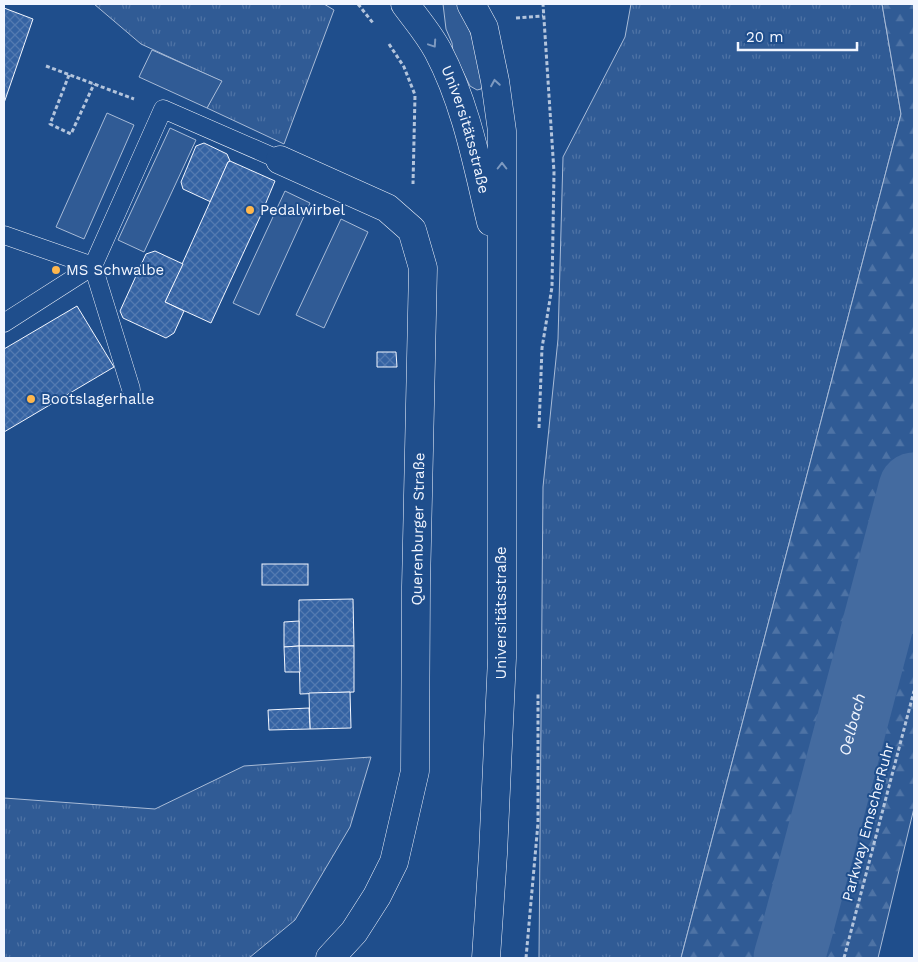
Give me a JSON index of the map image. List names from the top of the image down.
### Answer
{
  "streets": {
    "street": ["Universitätsstraße", "Querenburger Straße"],
    "path": ["Parkway EmscherRuhr"]
  },
  "water": ["Oelbach"],
  "places": ["Pedalwirbel", "MS Schwalbe", "Bootslagerhalle"],
  "scale_bar": "20 m"
}
